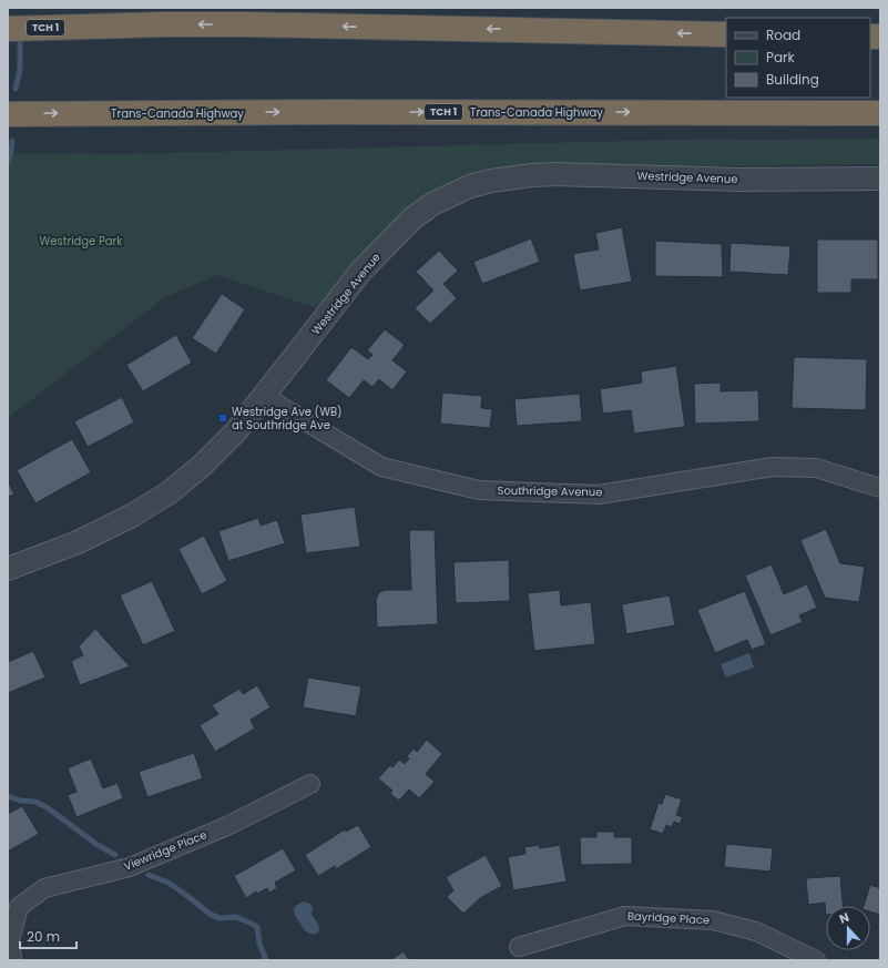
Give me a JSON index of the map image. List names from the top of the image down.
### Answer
{
  "streets": {
    "highway": ["TCH 1", "Trans-Canada Highway"],
    "street": [
      "Westridge Avenue",
      "Southridge Avenue",
      "Viewridge Place",
      "Bayridge Place"
    ]
  },
  "crossings": [
    ["Westridge Avenue", "Southridge Avenue"]
  ],
  "parks": ["Westridge Park"],
  "places": {
    "transit": ["Westridge Ave (WB) at Southridge Ave"]
  },
  "legend": ["Road", "Park", "Building"],
  "scale_bar": "20 m",
  "north": "top"
}
